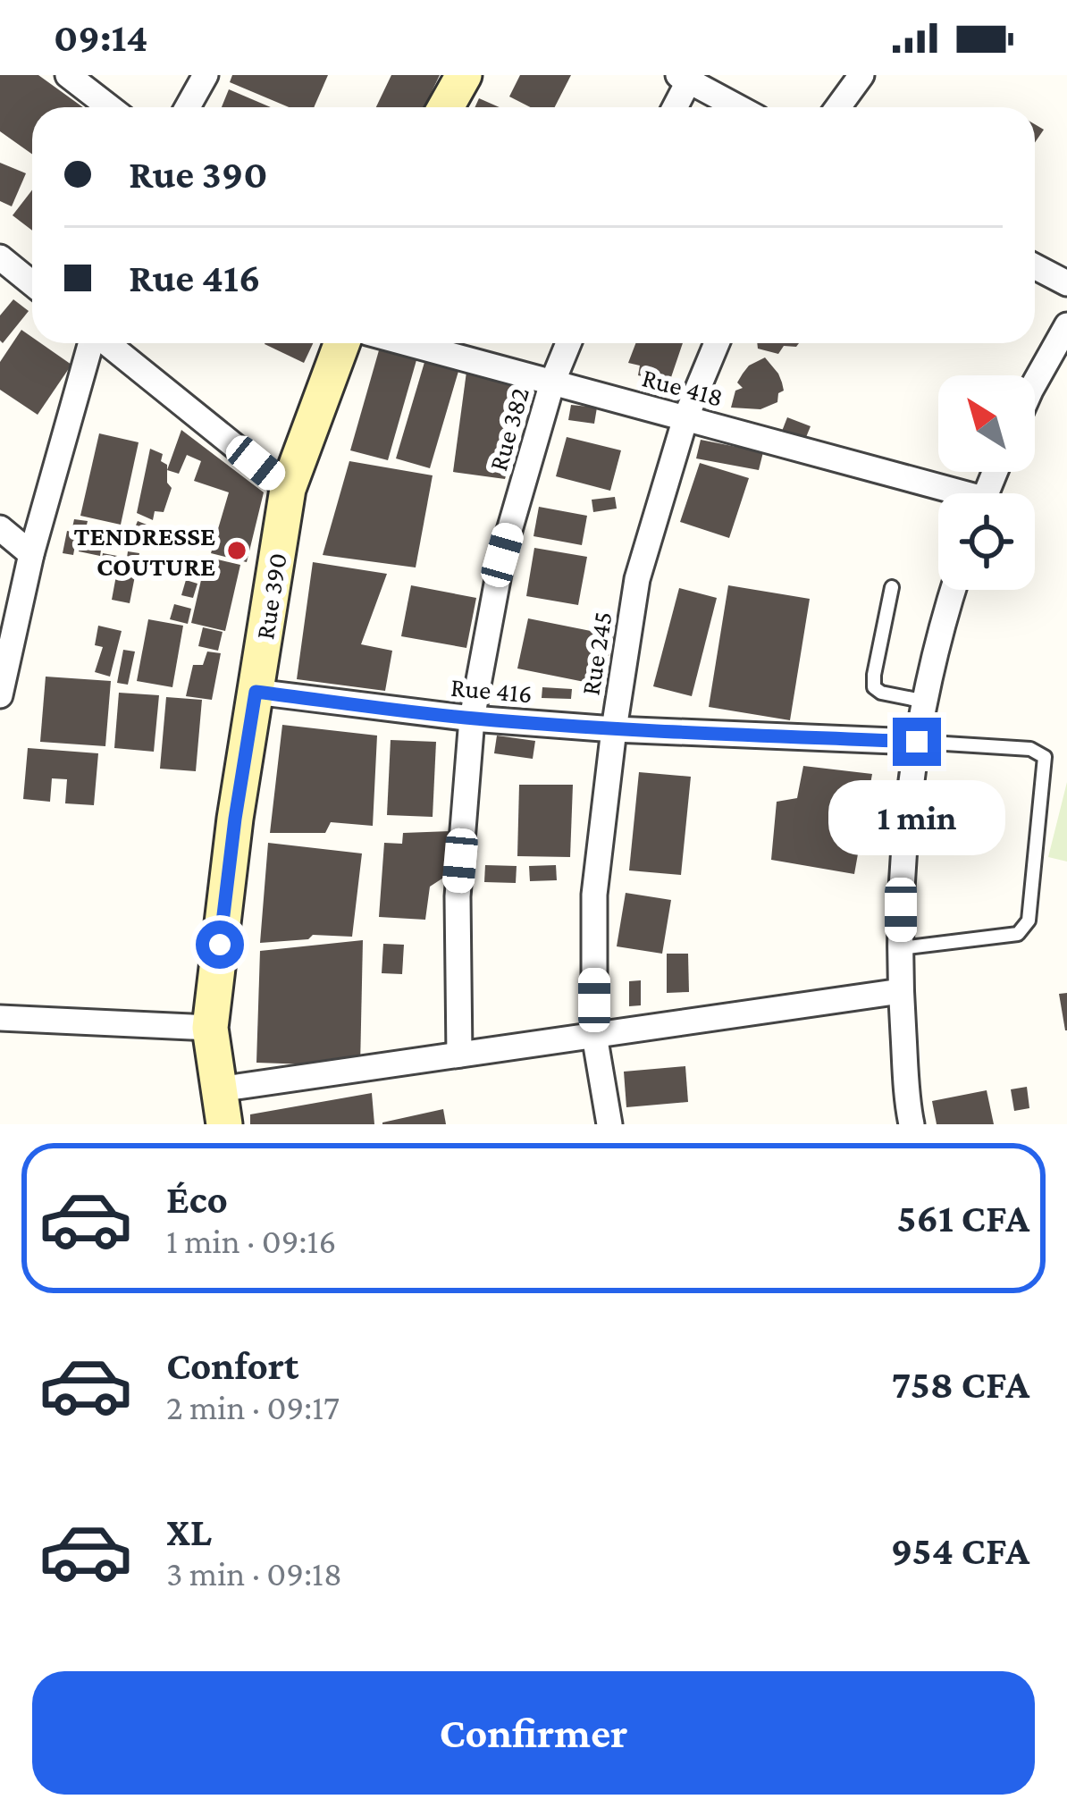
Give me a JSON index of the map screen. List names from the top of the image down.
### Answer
{
  "streets": {
    "street": [
      "Rue 418",
      "Rue 382",
      "Rue 390",
      "Rue 245",
      "Rue 416"
    ]
  },
  "crossings": [
    ["Rue 418", "Rue 382"],
    ["Rue 418", "Rue 245"],
    ["Rue 382", "Rue 416"],
    ["Rue 390", "Rue 416"],
    ["Rue 245", "Rue 416"]
  ],
  "places": ["TENDRESSE COUTURE"],
  "north": "top left",
  "page": {
    "status": "09:14",
    "banner": ["Rue 390", "Rue 416"],
    "bubble": "1 min",
    "list": [
      {
        "name": "Éco",
        "note": "1 min · 09:16",
        "value": "561 CFA"
      },
      {
        "name": "Confort",
        "note": "2 min · 09:17",
        "value": "758 CFA"
      },
      {
        "name": "XL",
        "note": "3 min · 09:18",
        "value": "954 CFA"
      }
    ],
    "buttons": "Confirmer"
  }
}
